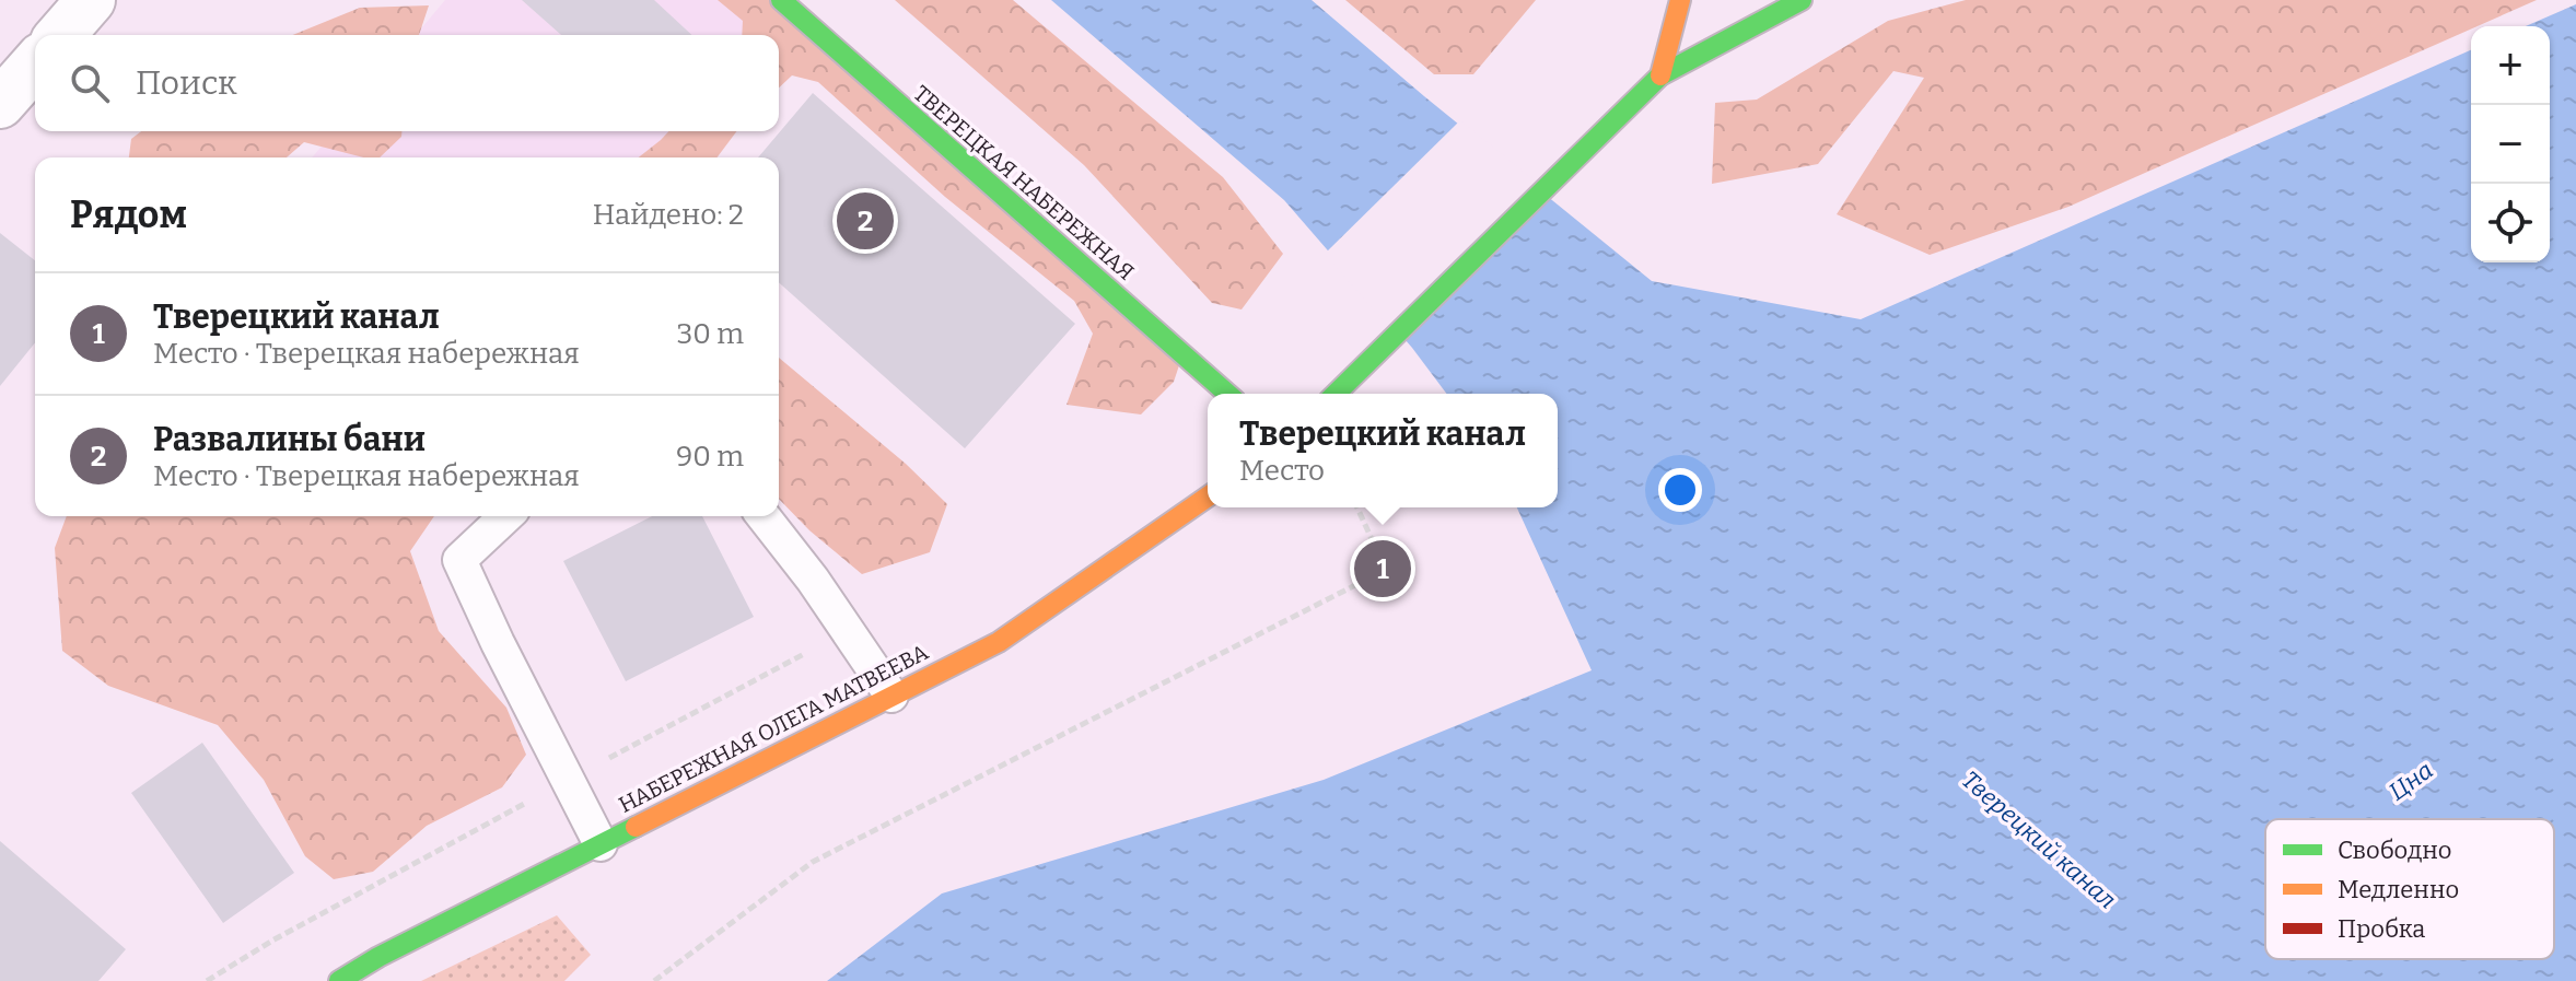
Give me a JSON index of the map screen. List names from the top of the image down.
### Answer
{
  "streets": {
    "main road": ["ТВЕРЕЦКАЯ НАБЕРЕЖНАЯ", "НАБЕРЕЖНАЯ ОЛЕГА МАТВЕЕВА"]
  },
  "water": ["Цна", "Тверецкий канал"],
  "legend": ["Свободно", "Медленно", "Пробка"],
  "page": {
    "map_buttons": ["+", "−"],
    "search": "Поиск",
    "heading": ["Рядом", "Найдено: 2"],
    "pins": ["2", "1"],
    "list": [
      {
        "mark": "1",
        "name": "Тверецкий канал",
        "note": "Место · Тверецкая набережная",
        "value": "30 m"
      },
      {
        "mark": "2",
        "name": "Развалины бани",
        "note": "Место · Тверецкая набережная",
        "value": "90 m"
      }
    ],
    "popup": ["Тверецкий канал", "Место"]
  }
}
